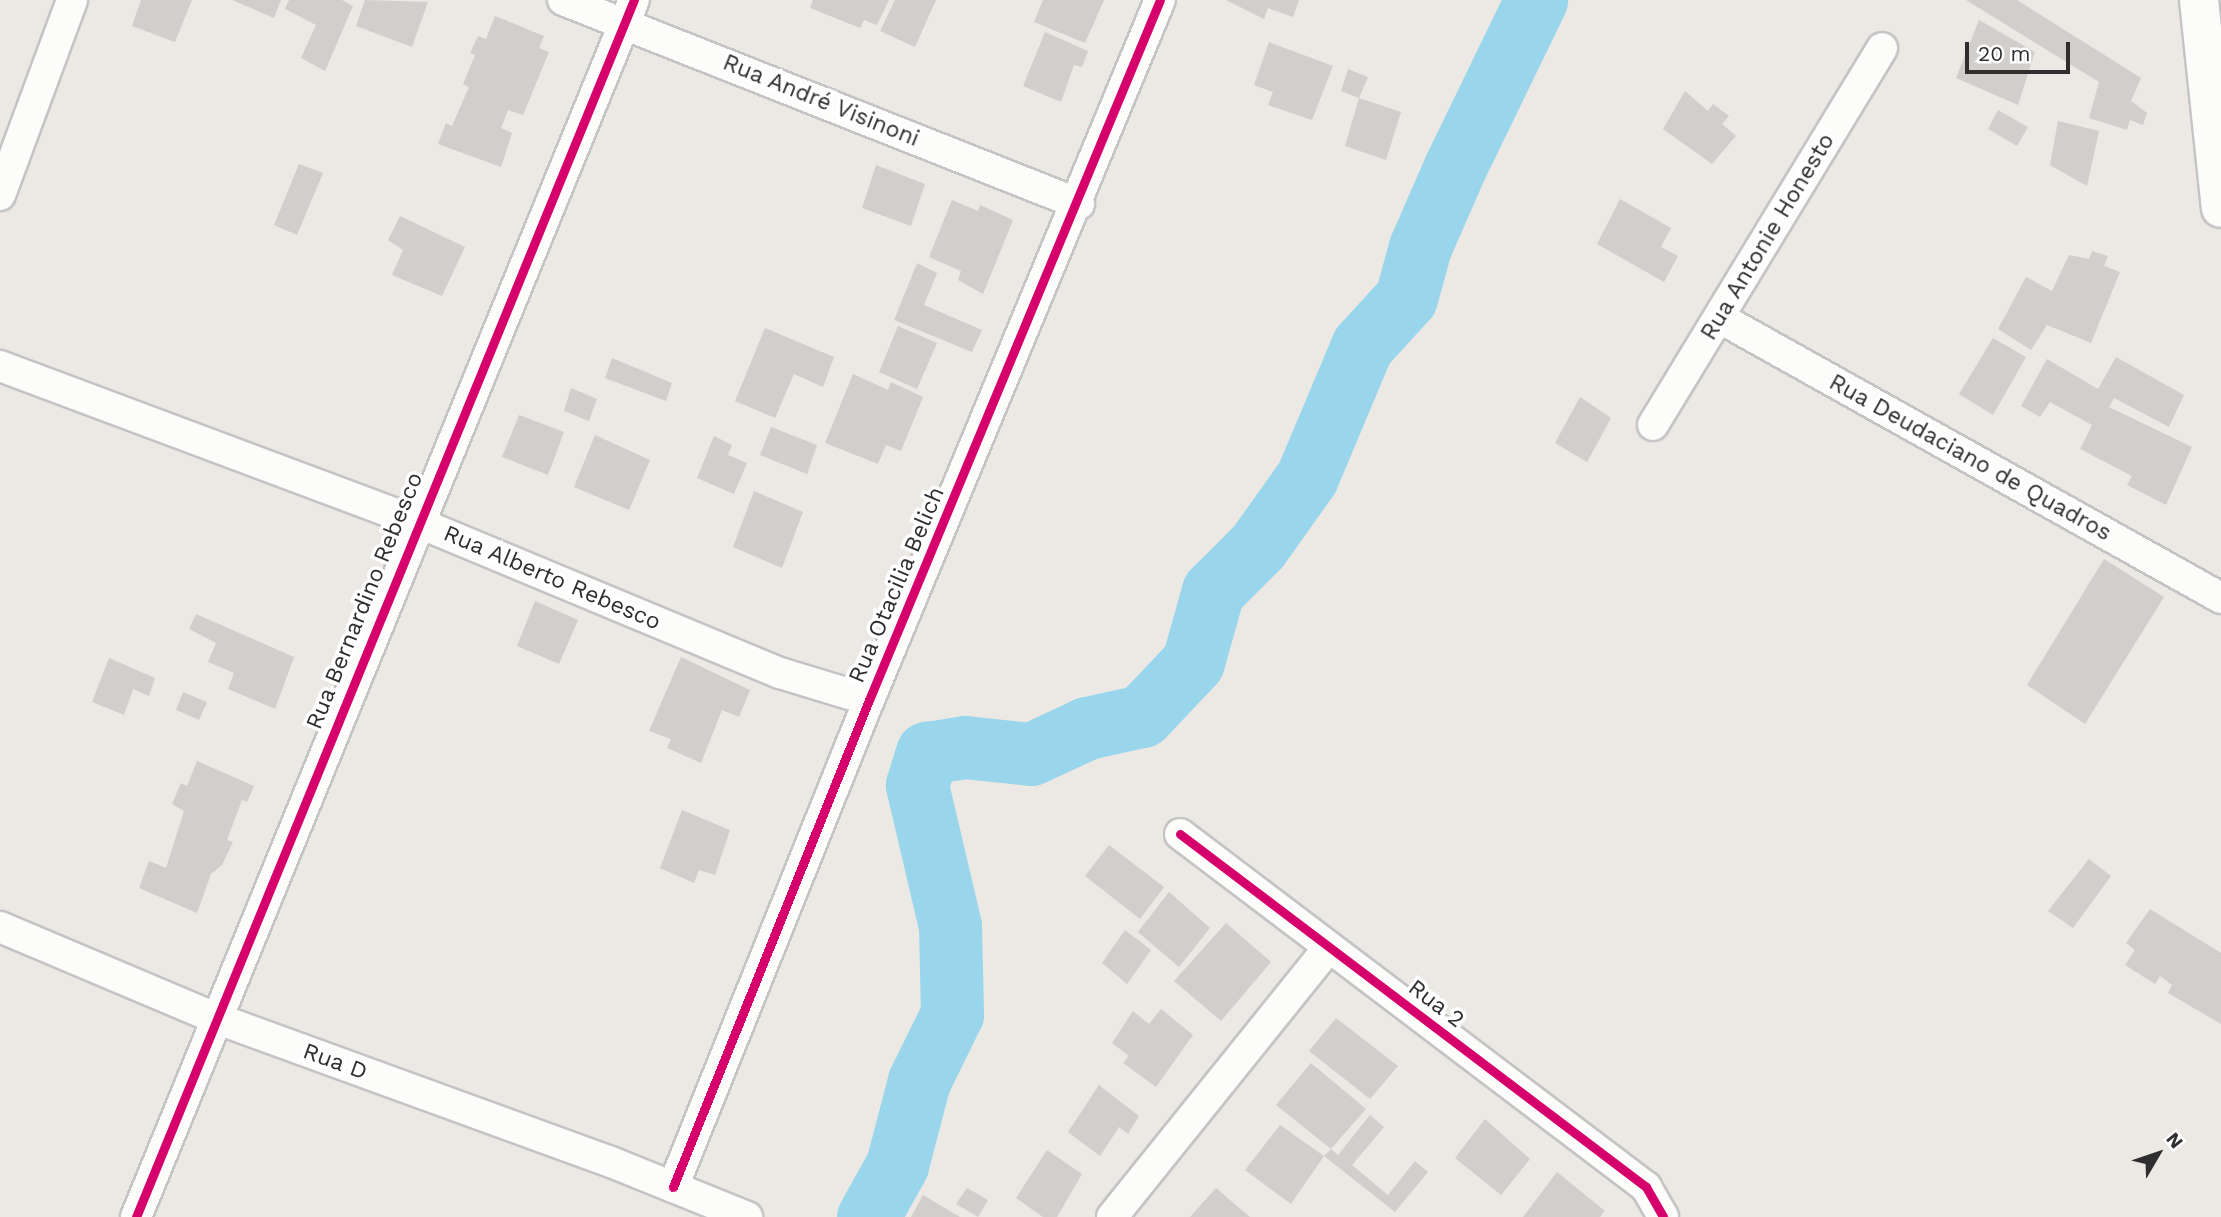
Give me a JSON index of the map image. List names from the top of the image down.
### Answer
{
  "streets": {
    "street": [
      "Rua André Visinoni",
      "Rua Antonie Honesto",
      "Rua Deudaciano de Quadros",
      "Rua Alberto Rebesco",
      "Rua Otacilia Belich",
      "Rua Bernardino Rebesco",
      "Rua 2",
      "Rua D"
    ]
  },
  "crossings": [
    ["Rua André Visinoni", "Rua Otacilia Belich"],
    ["Rua André Visinoni", "Rua Bernardino Rebesco"],
    ["Rua Antonie Honesto", "Rua Deudaciano de Quadros"],
    ["Rua Alberto Rebesco", "Rua Otacilia Belich"],
    ["Rua Alberto Rebesco", "Rua Bernardino Rebesco"],
    ["Rua Otacilia Belich", "Rua D"],
    ["Rua Bernardino Rebesco", "Rua D"]
  ],
  "scale_bar": "20 m",
  "north": "top right"
}
